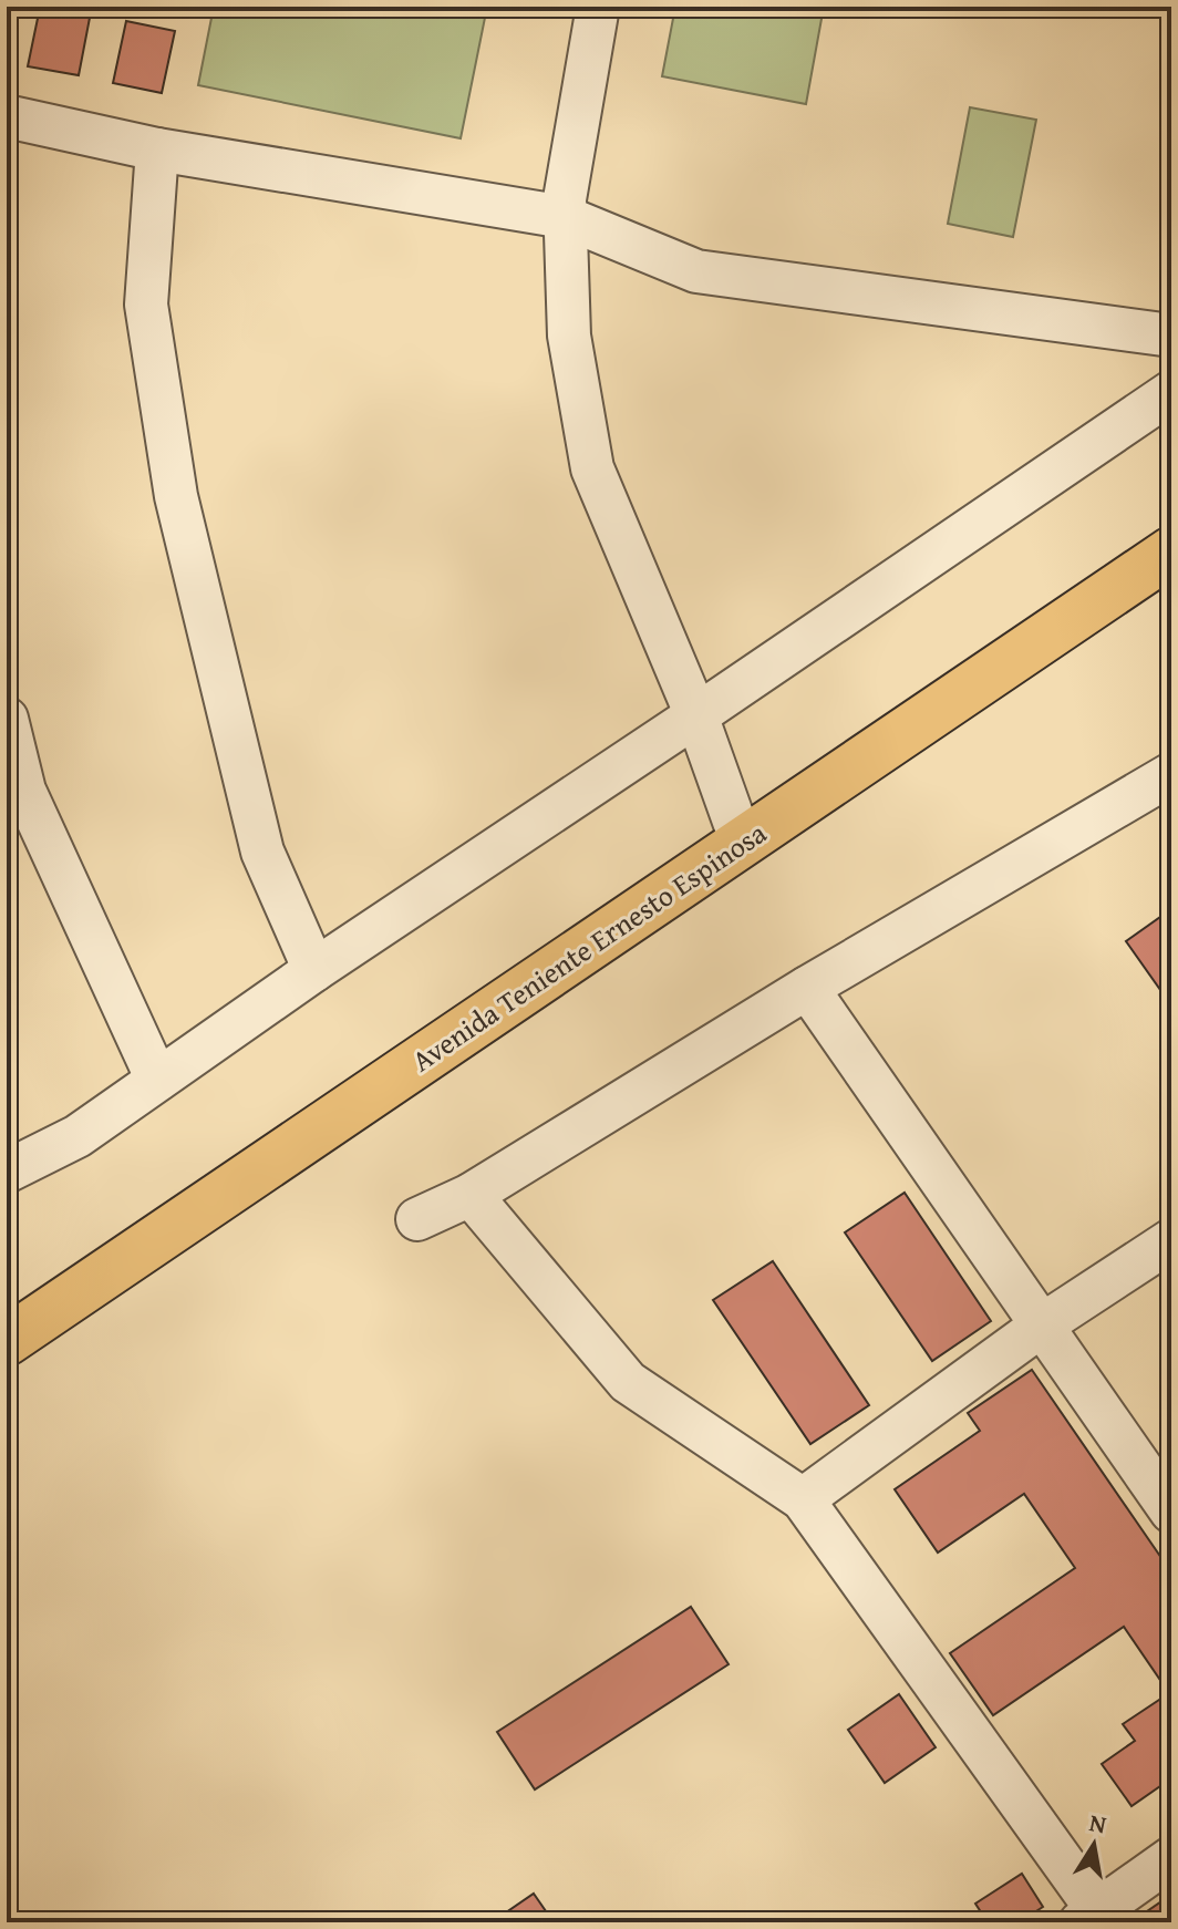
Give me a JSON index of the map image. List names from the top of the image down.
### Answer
{
  "streets": {
    "main road": ["Avenida Teniente Ernesto Espinosa"]
  },
  "north": "top"
}
